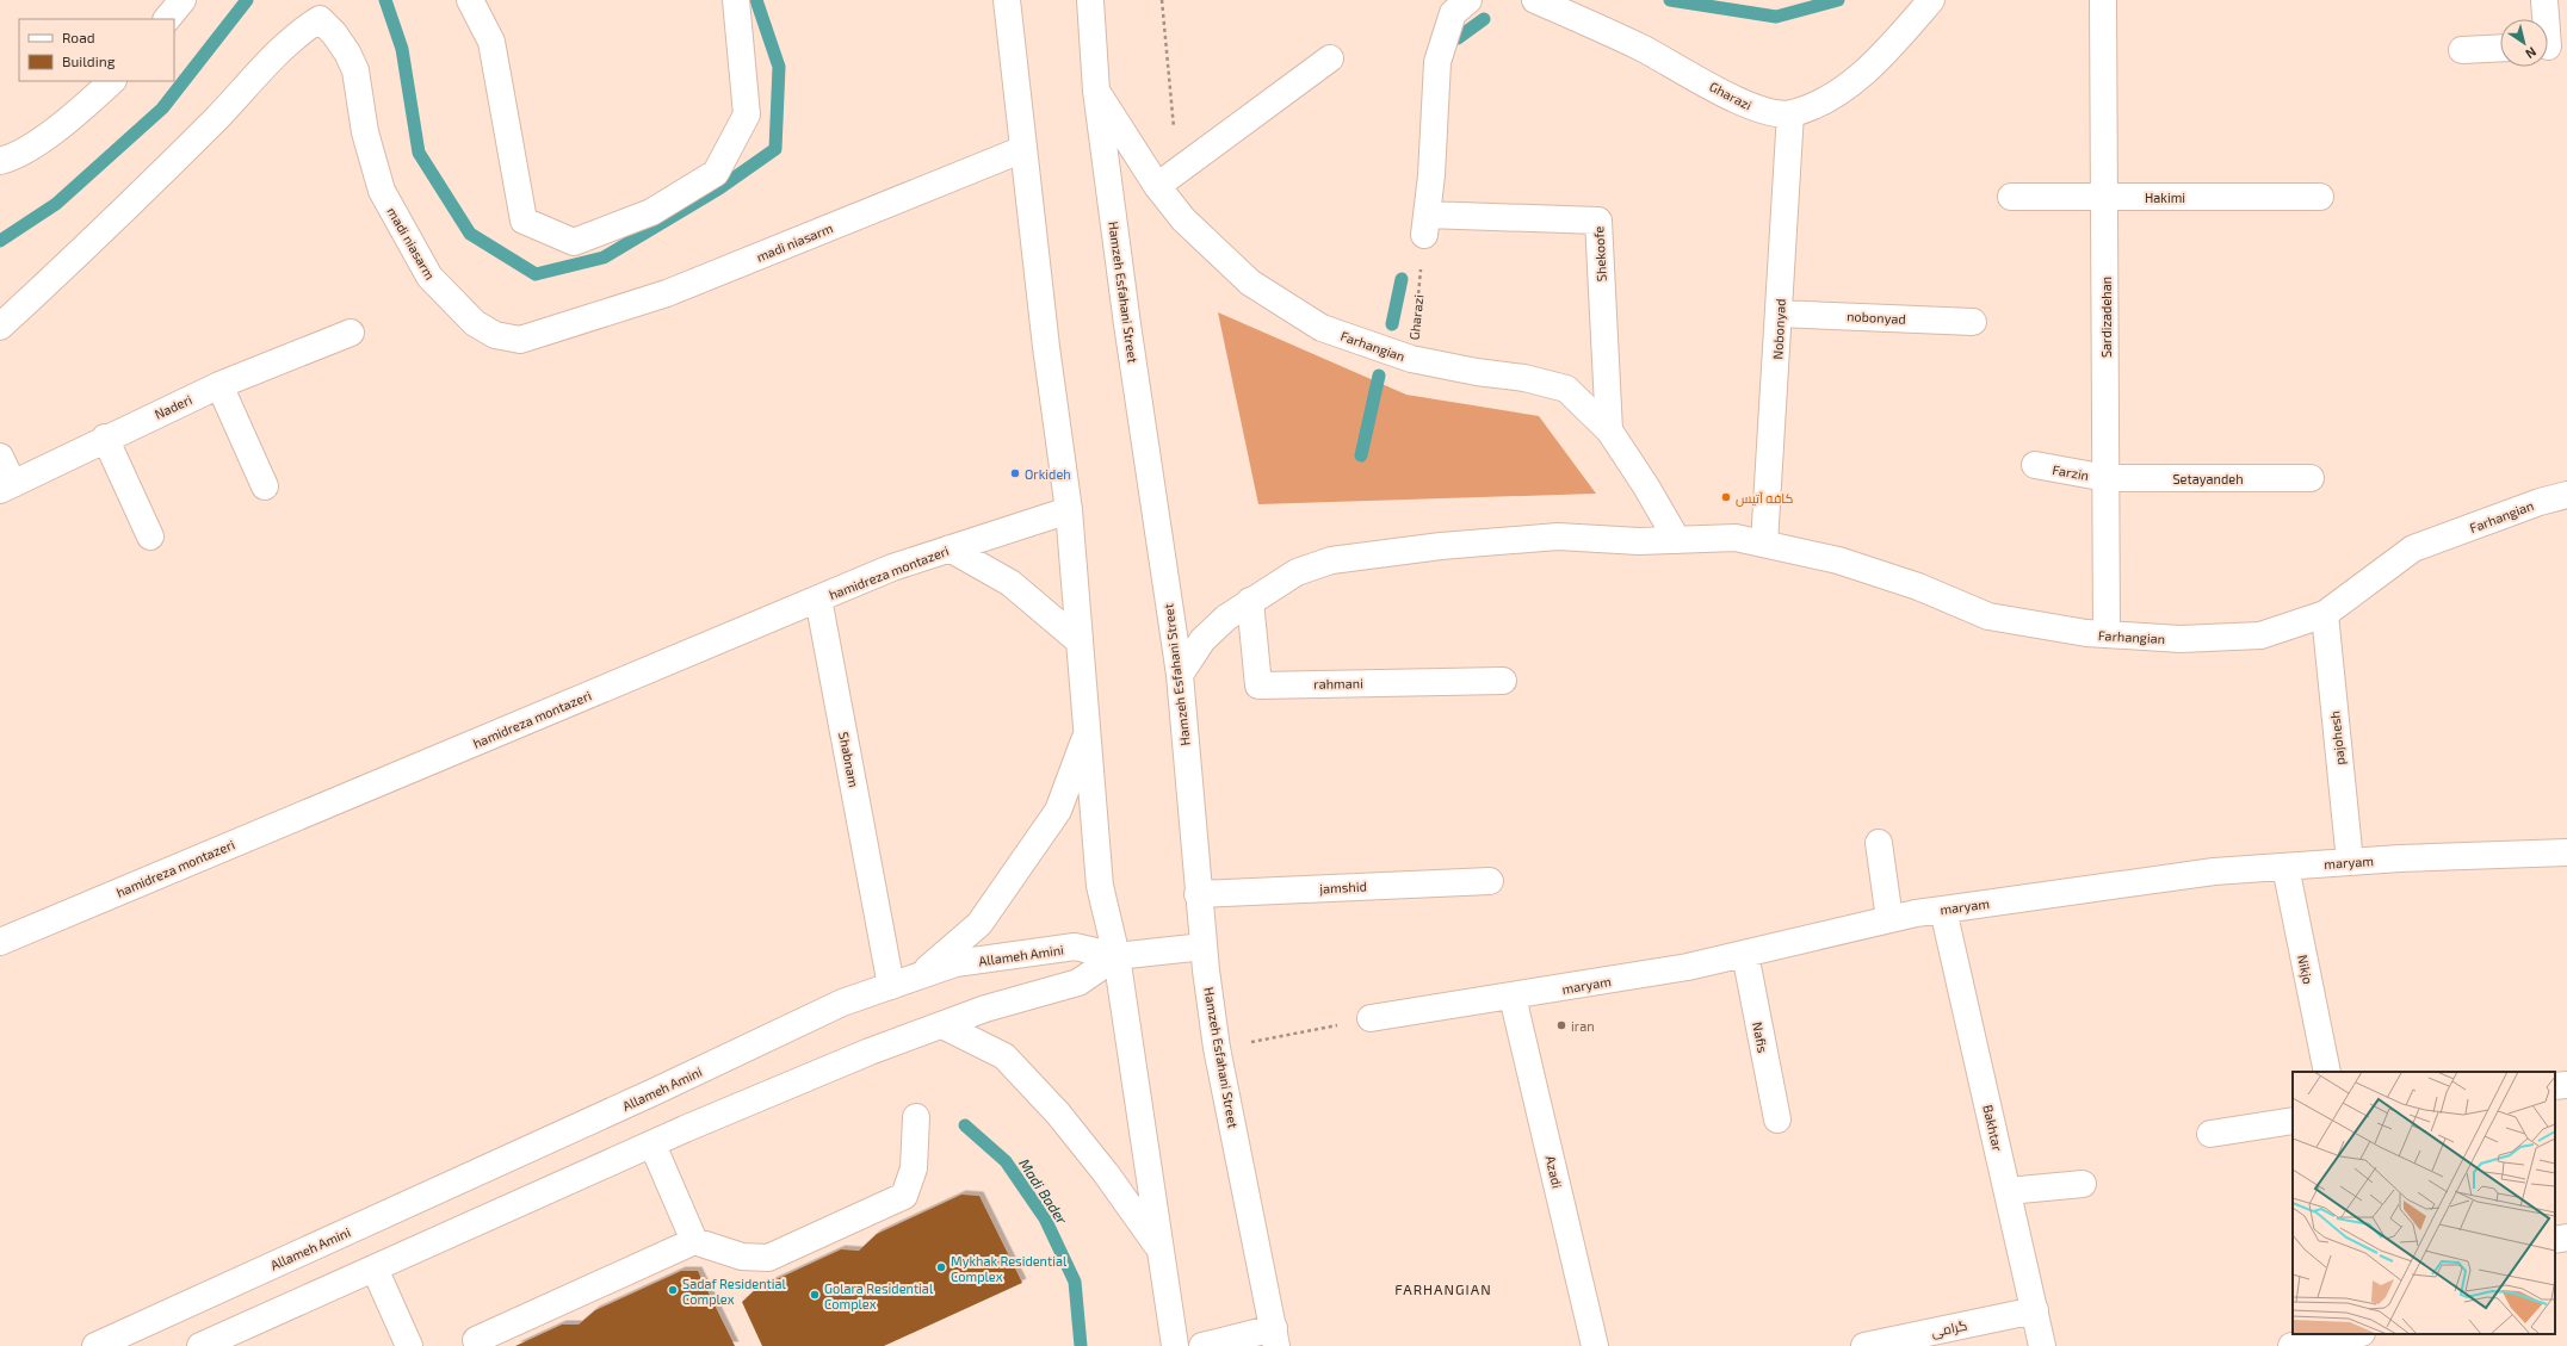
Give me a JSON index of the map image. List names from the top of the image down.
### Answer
{
  "streets": {
    "street": [
      "Gharazi",
      "Hakimi",
      "madi niasarm",
      "Shekoofe",
      "Hamzeh Esfahani Street",
      "nobonyad",
      "Sardizadehan",
      "Nobonyad",
      "Farhangian",
      "Naderi",
      "Farzin",
      "Setayandeh",
      "hamidreza montazeri",
      "rahmani",
      "pajohesh",
      "Shabnam",
      "maryam",
      "jamshid",
      "Allameh Amini",
      "Nikjo",
      "Nafis",
      "Bakhtar",
      "Azadi",
      "گرامی"
    ]
  },
  "crossings": [
    ["Gharazi", "Shekoofe"],
    ["Gharazi", "Nobonyad"],
    ["Gharazi", "Farhangian"],
    ["Hakimi", "Sardizadehan"],
    ["Shekoofe", "Farhangian"],
    ["Hamzeh Esfahani Street", "Farhangian"],
    ["Hamzeh Esfahani Street", "jamshid"],
    ["nobonyad", "Nobonyad"],
    ["Sardizadehan", "Farhangian"],
    ["Sardizadehan", "Farzin"],
    ["Sardizadehan", "Setayandeh"],
    ["Nobonyad", "Farhangian"],
    ["Farhangian", "rahmani"],
    ["Farhangian", "pajohesh"],
    ["Farzin", "Setayandeh"],
    ["hamidreza montazeri", "Shabnam"],
    ["pajohesh", "maryam"],
    ["Shabnam", "Allameh Amini"],
    ["maryam", "Nikjo"],
    ["maryam", "Nafis"],
    ["maryam", "Bakhtar"],
    ["maryam", "Azadi"],
    ["Bakhtar", "گرامی"]
  ],
  "districts": ["FARHANGIAN"],
  "water": ["Madi Bader"],
  "places": [
    "Orkideh",
    "کافه آتیس",
    "iran",
    "Mykhak Residential Complex",
    "Sadaf Residential Complex",
    "Golara Residential Complex"
  ],
  "legend": ["Road", "Building"],
  "north": "bottom right"
}
